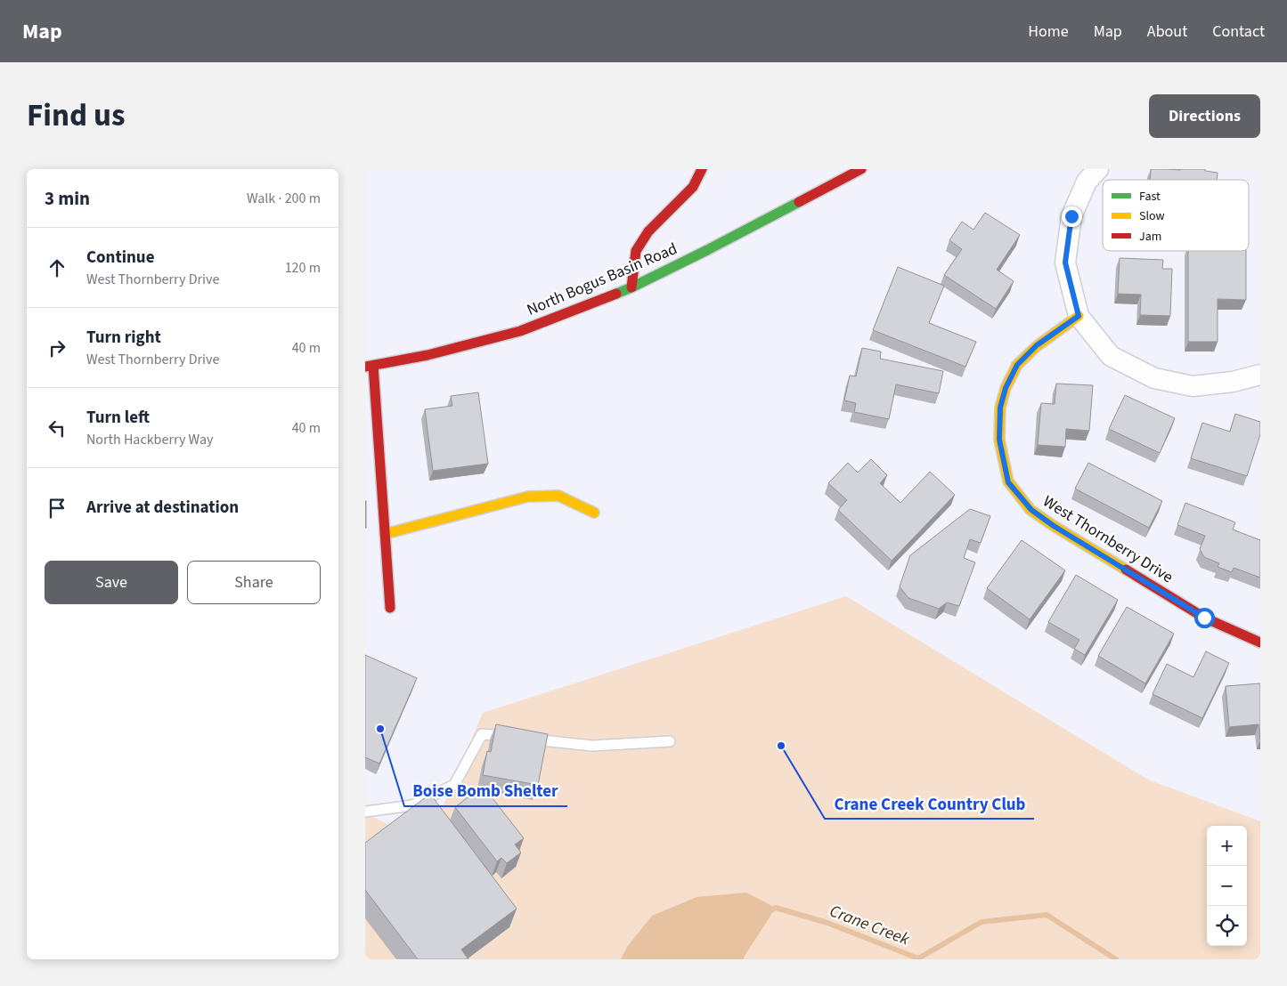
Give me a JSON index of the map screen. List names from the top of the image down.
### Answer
{
  "streets": {
    "street": ["North Bogus Basin Road", "West Thornberry Drive"]
  },
  "water": ["Crane Creek"],
  "places": ["Boise Bomb Shelter", "Crane Creek Country Club"],
  "legend": ["Fast", "Slow", "Jam"],
  "page": {
    "header": "Map",
    "nav": [
      "Home",
      "Map",
      "About",
      "Contact"
    ],
    "title": "Find us",
    "buttons": [
      "Directions",
      ["Save", "Share"]
    ],
    "heading": ["3 min", "Walk · 200 m"],
    "list": [
      ["Continue", "West Thornberry Drive", "120 m"],
      ["Turn right", "West Thornberry Drive", "40 m"],
      ["Turn left", "North Hackberry Way", "40 m"],
      "Arrive at destination"
    ],
    "map_buttons": ["+", "−"]
  }
}
